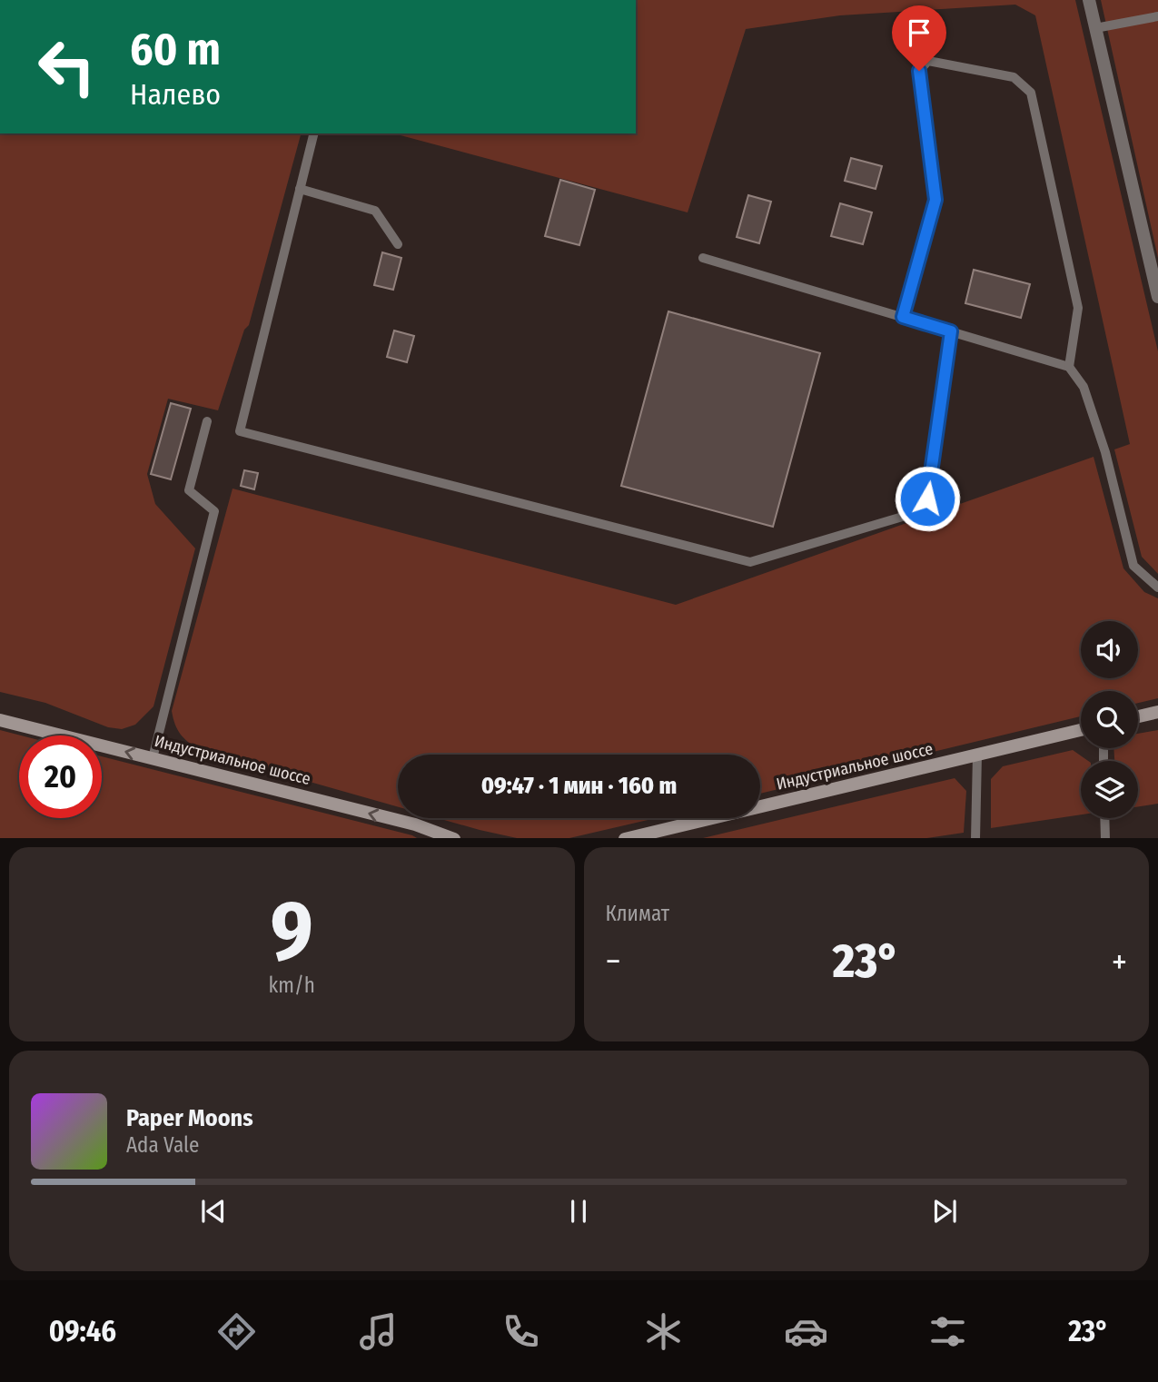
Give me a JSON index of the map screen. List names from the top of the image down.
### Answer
{
  "streets": {
    "main road": ["Индустриальное шоссе"]
  },
  "one_way": ["Индустриальное шоссе"],
  "page": {
    "turn": ["60 m", "Налево"],
    "limit": "20",
    "trip": "09:47 · 1 мин · 160 m",
    "tile": [
      ["9", "km/h"],
      "Климат"
    ],
    "heat": ["−", "23°", "+"],
    "song": ["Paper Moons", "Ada Vale"],
    "tabs": ["09:46", "23°"]
  }
}
